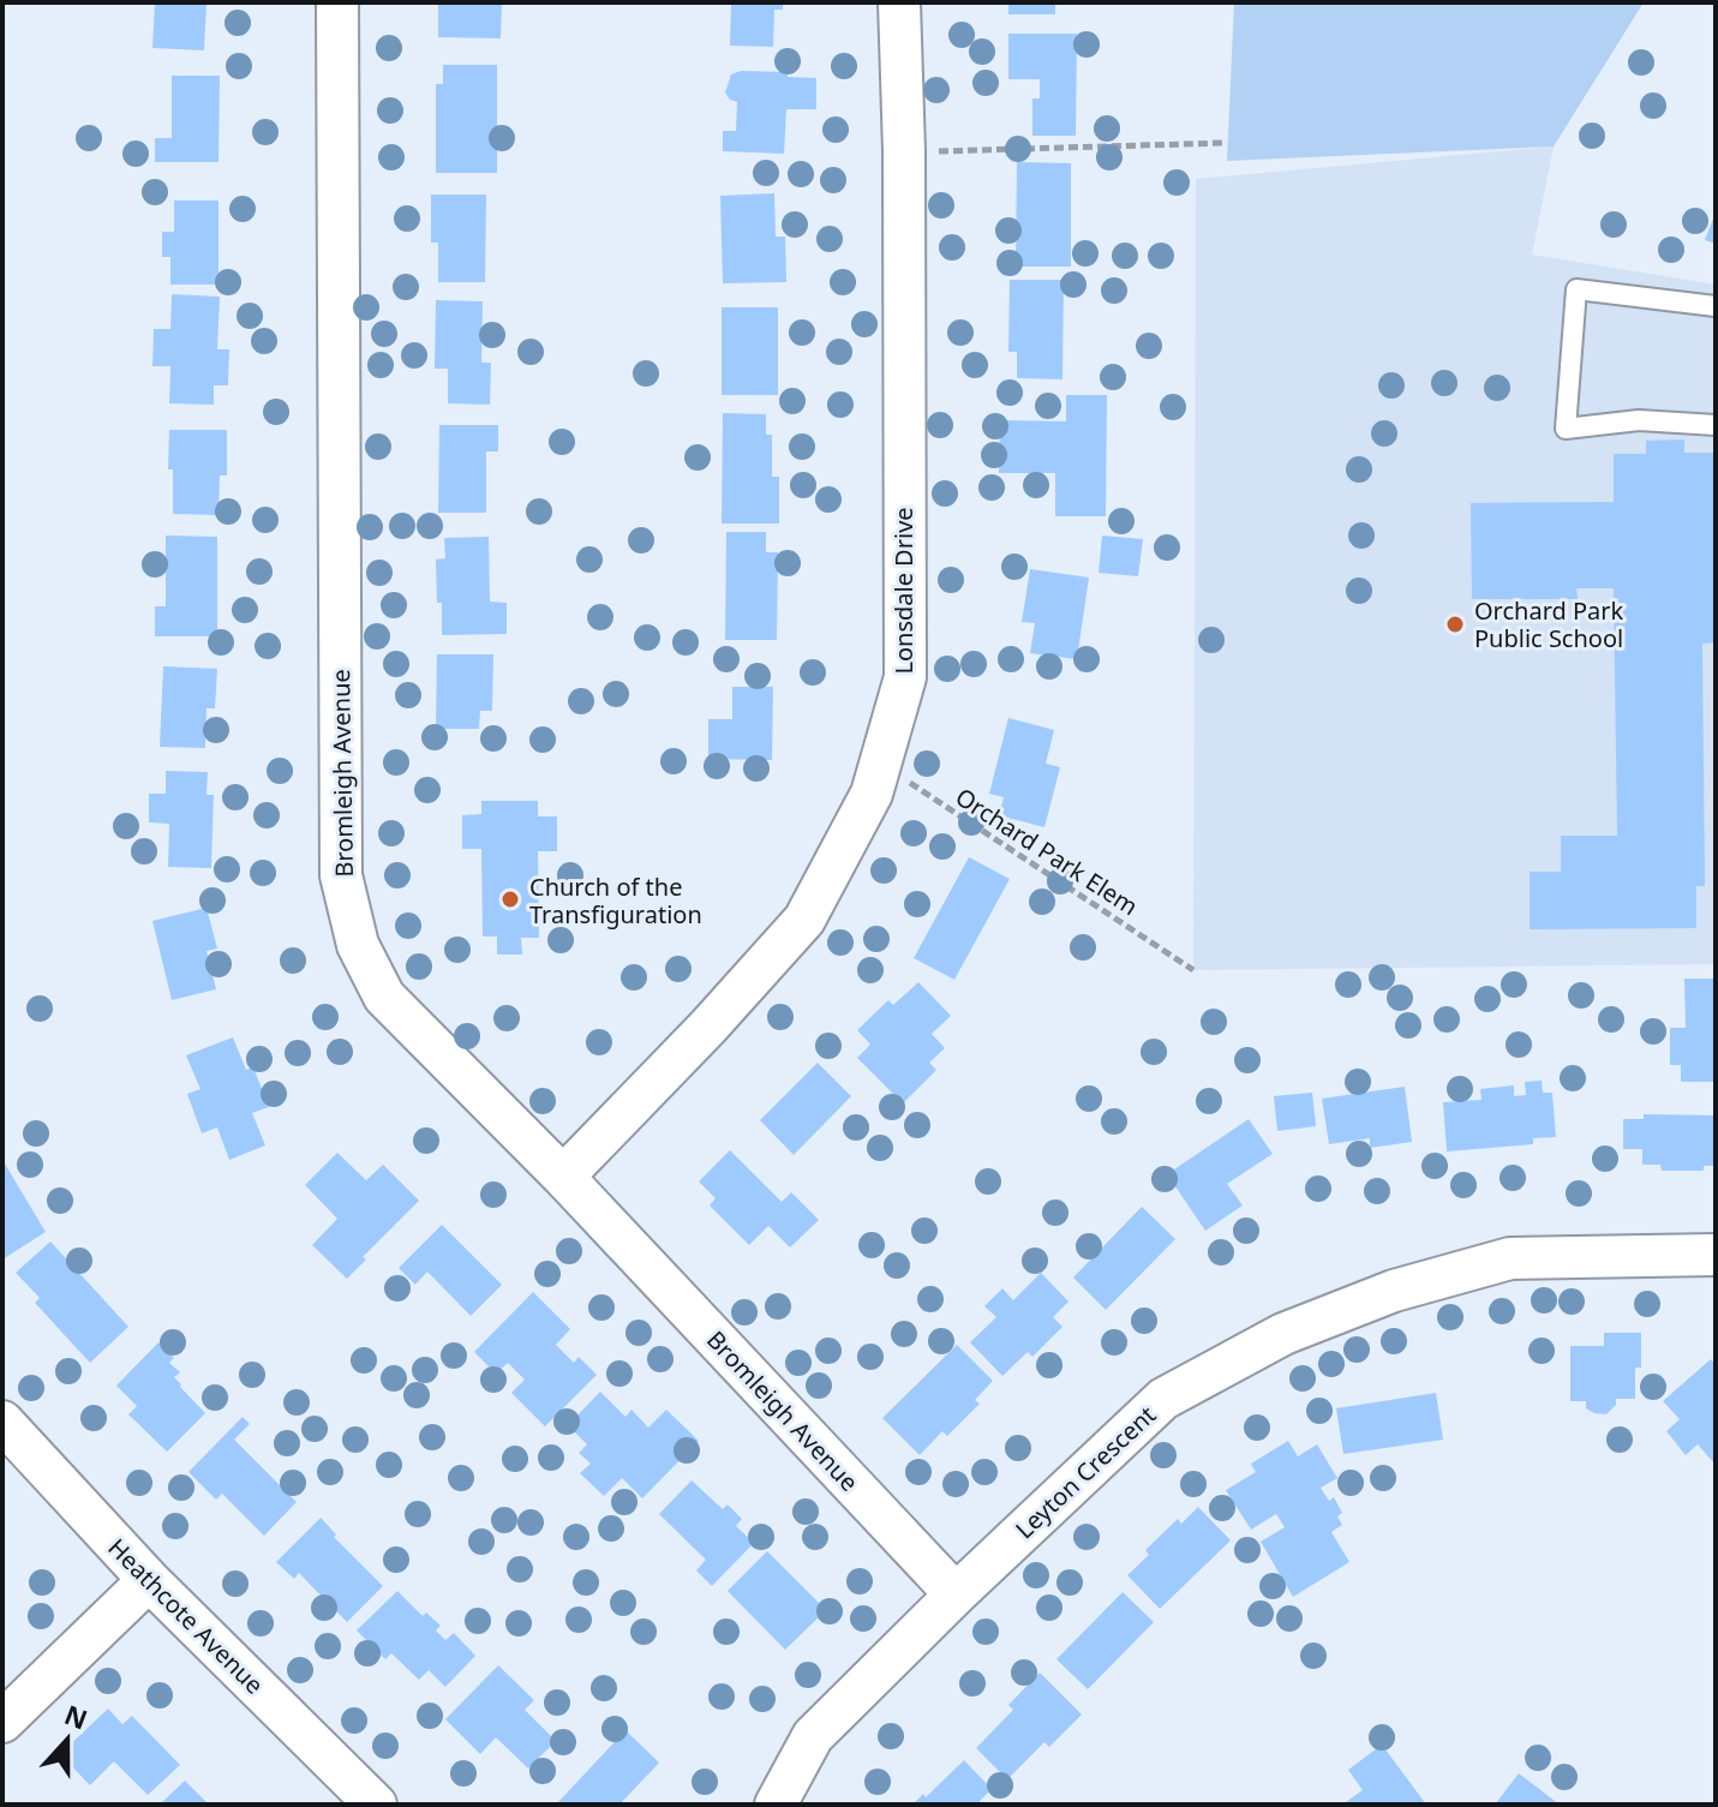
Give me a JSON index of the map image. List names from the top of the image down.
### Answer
{
  "streets": {
    "street": [
      "Lonsdale Drive",
      "Bromleigh Avenue",
      "Leyton Crescent",
      "Heathcote Avenue"
    ],
    "path": ["Orchard Park Elem"]
  },
  "crossings": [
    ["Lonsdale Drive", "Bromleigh Avenue"],
    ["Lonsdale Drive", "Orchard Park Elem"],
    ["Bromleigh Avenue", "Leyton Crescent"]
  ],
  "places": ["Orchard Park Public School", "Church of the Transfiguration"],
  "north": "top"
}
